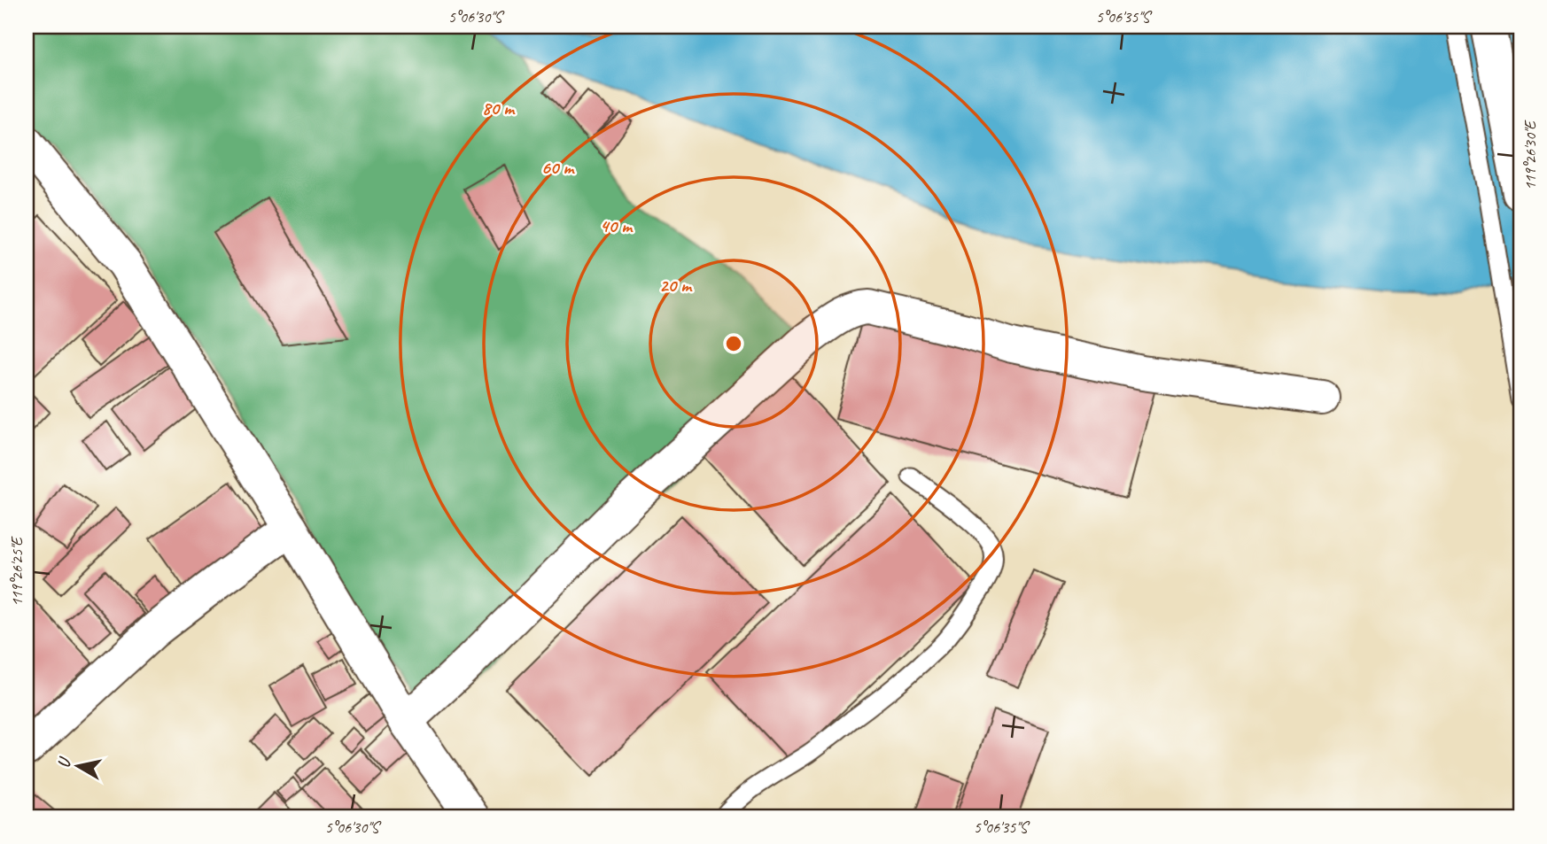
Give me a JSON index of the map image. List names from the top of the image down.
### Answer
{
  "north": "left",
  "coordinates": [
    "5°06'30\"S",
    "5°06'35\"S",
    "119°26'30\"E",
    "119°26'25\"E"
  ],
  "rings": [
    "80 m",
    "60 m",
    "40 m",
    "20 m"
  ]
}
